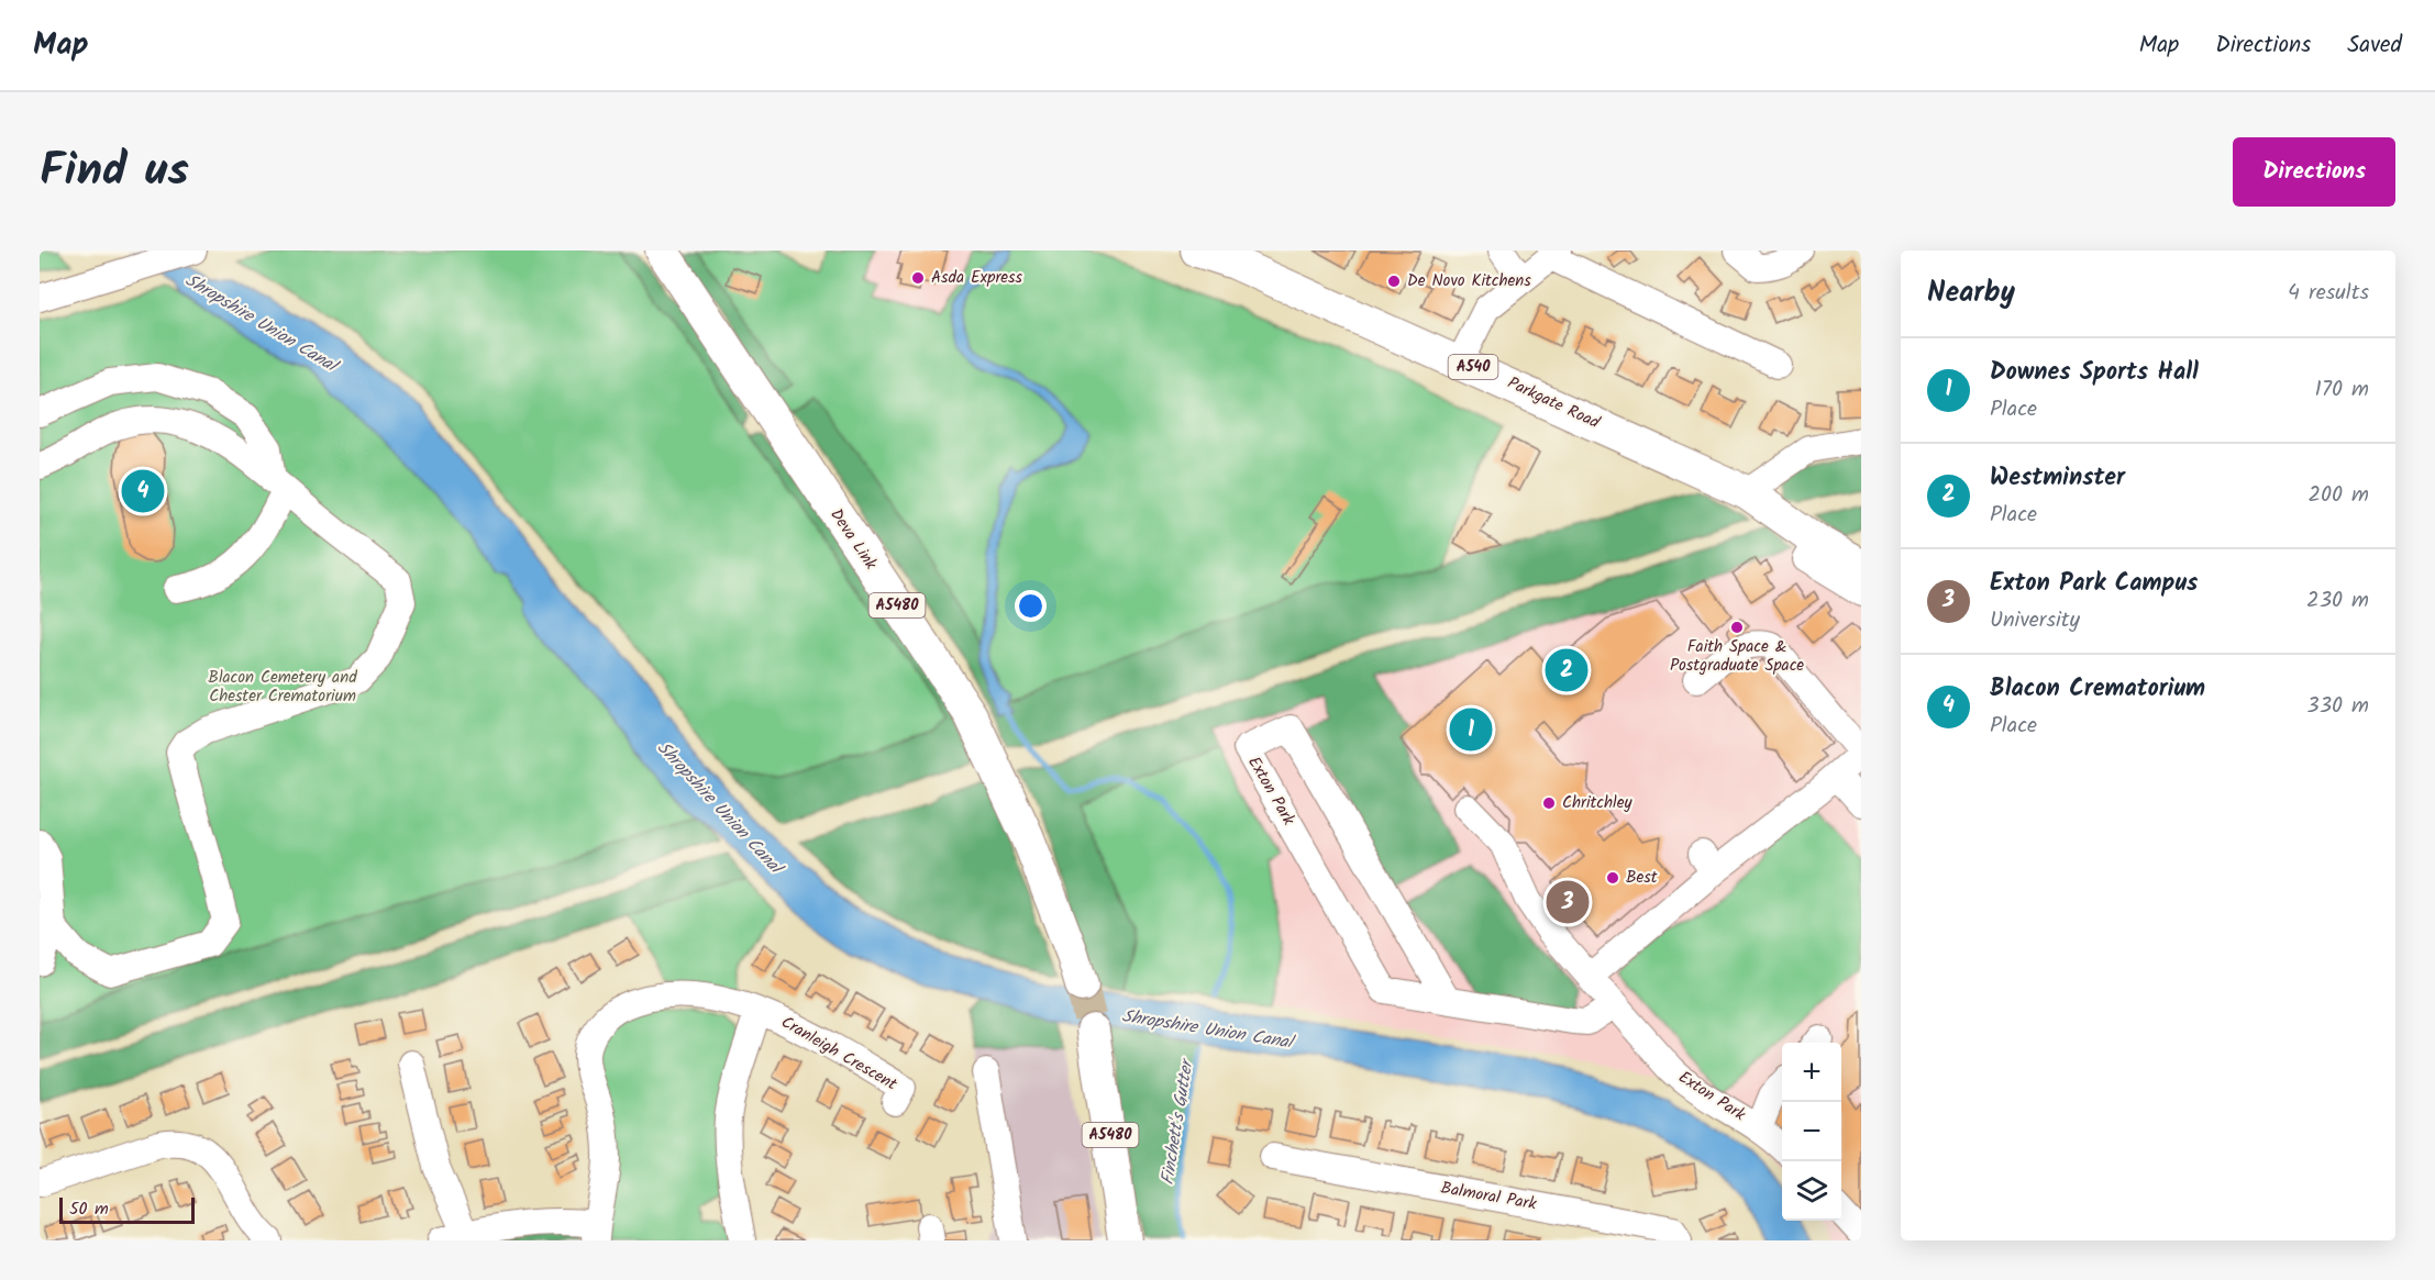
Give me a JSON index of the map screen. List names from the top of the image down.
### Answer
{
  "streets": {
    "main road": [
      "A540",
      "Parkgate Road",
      "Deva Link",
      "A5480"
    ],
    "street": ["Exton Park", "Cranleigh Crescent", "Balmoral Park"]
  },
  "water": ["Shropshire Union Canal", "Finchett's Gutter"],
  "parks": ["Blacon Cemetery and Chester Crematorium"],
  "places": [
    "Asda Express",
    "De Novo Kitchens",
    "Faith Space & Postgraduate Space",
    "Chritchley",
    "Best"
  ],
  "scale_bar": "50 m",
  "page": {
    "header": "Map",
    "nav": ["Map", "Directions", "Saved"],
    "title": "Find us",
    "buttons": "Directions",
    "heading": ["Nearby", "4 results"],
    "list": [
      {
        "mark": "1",
        "name": "Downes Sports Hall",
        "note": "Place",
        "value": "170 m"
      },
      {
        "mark": "2",
        "name": "Westminster",
        "note": "Place",
        "value": "200 m"
      },
      {
        "mark": "3",
        "name": "Exton Park Campus",
        "note": "University",
        "value": "230 m"
      },
      {
        "mark": "4",
        "name": "Blacon Crematorium",
        "note": "Place",
        "value": "330 m"
      }
    ],
    "pins": [
      "4",
      "2",
      "1",
      "3"
    ],
    "map_buttons": ["+", "−"],
    "scale": "50 m"
  }
}
